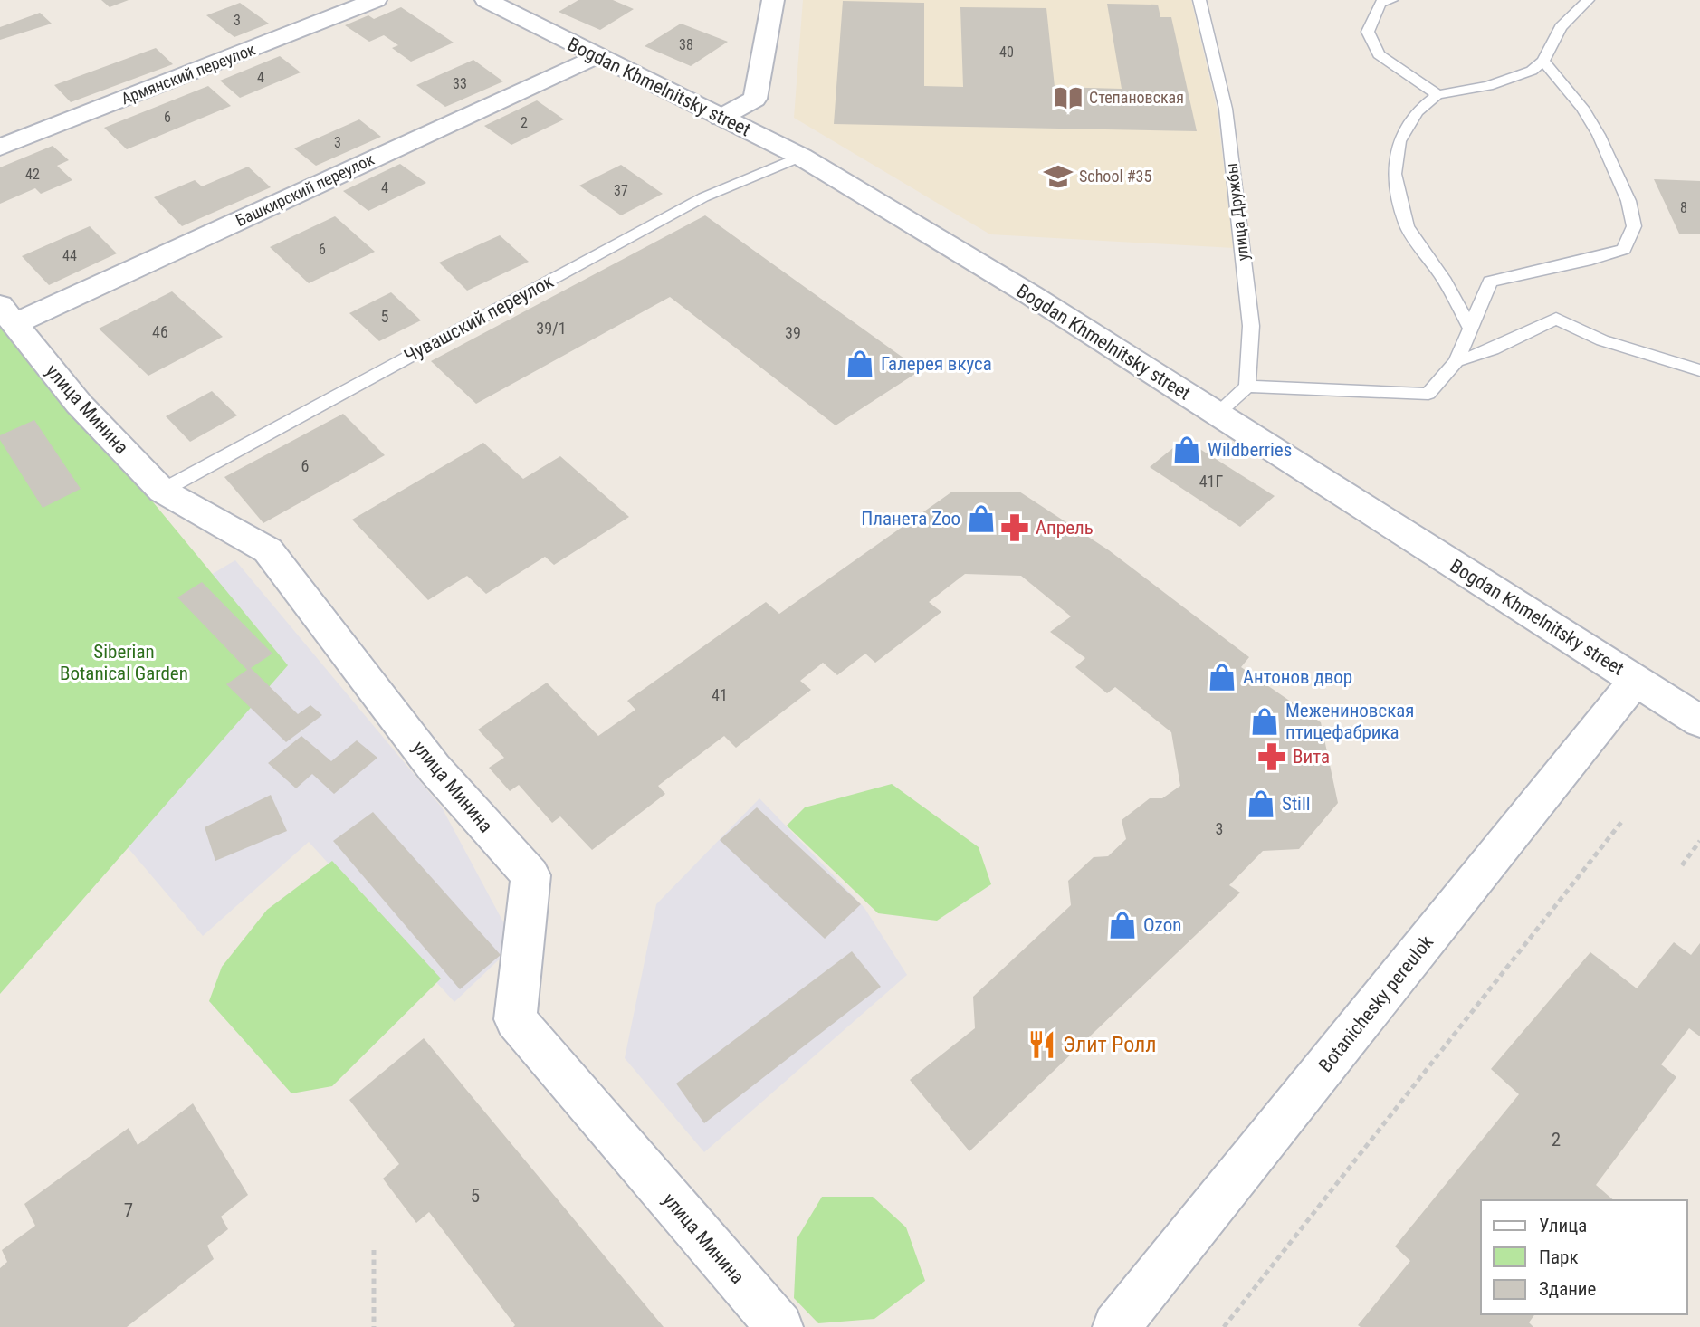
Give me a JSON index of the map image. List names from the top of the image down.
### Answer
{
  "streets": {
    "street": [
      "Армянский переулок",
      "Bogdan Khmelnitsky street",
      "Башкирский переулок",
      "улица Минина",
      "Botanichesky pereulok"
    ],
    "lane": ["улица Дружбы", "Чувашский переулок"]
  },
  "crossings": [
    ["Bogdan Khmelnitsky street", "Башкирский переулок"],
    ["Bogdan Khmelnitsky street", "Чувашский переулок"],
    ["Bogdan Khmelnitsky street", "Botanichesky pereulok"],
    ["Башкирский переулок", "улица Минина"],
    ["Чувашский переулок", "улица Минина"]
  ],
  "parks": ["Siberian Botanical Garden"],
  "places": {
    "library": ["Степановская"],
    "school or university": ["School #35"],
    "shop": [
      "Галерея вкуса",
      "Wildberries",
      "Планета Zoo",
      "Антонов двор",
      "Межениновская птицефабрика",
      "Still",
      "Ozon"
    ],
    "pharmacy": ["Апрель", "Вита"],
    "restaurant": ["Элит Ролл"]
  },
  "house_numbers": [
    "3",
    "38",
    "40",
    "4",
    "33",
    "6",
    "2",
    "3",
    "42",
    "4",
    "37",
    "8",
    "6",
    "44",
    "5",
    "39/1",
    "46",
    "39",
    "6",
    "41Г",
    "41",
    "3",
    "2",
    "5",
    "7"
  ],
  "legend": ["Улица", "Парк", "Здание"]
}
